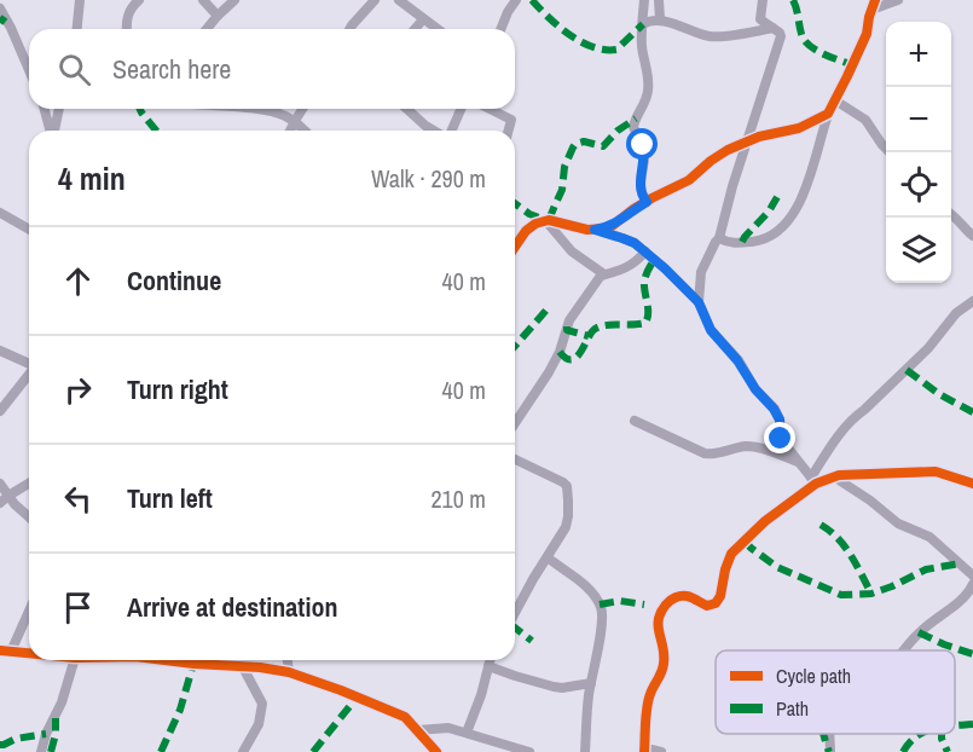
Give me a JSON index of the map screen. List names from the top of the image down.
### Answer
{
  "legend": ["Cycle path", "Path"],
  "page": {
    "map_buttons": ["+", "−"],
    "search": "Search here",
    "heading": ["4 min", "Walk · 290 m"],
    "list": [
      ["Continue", "40 m"],
      ["Turn right", "40 m"],
      ["Turn left", "210 m"],
      "Arrive at destination"
    ]
  }
}
